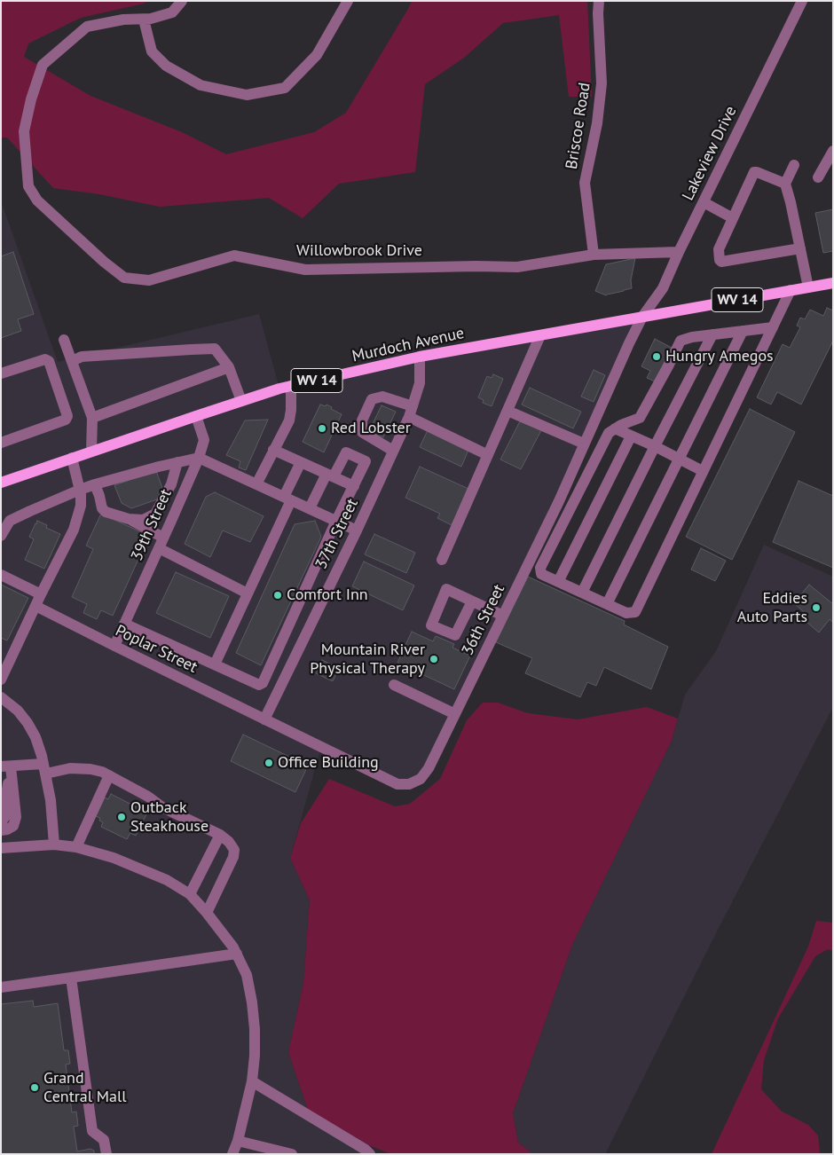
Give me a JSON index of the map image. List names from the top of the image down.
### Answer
{
  "streets": {
    "main road": ["WV 14", "Murdoch Avenue"],
    "street": [
      "Briscoe Road",
      "Lakeview Drive",
      "Willowbrook Drive",
      "39th Street",
      "37th Street",
      "36th Street",
      "Poplar Street"
    ]
  },
  "crossings": [
    ["Briscoe Road", "Willowbrook Drive"],
    ["Lakeview Drive", "Willowbrook Drive"],
    ["Lakeview Drive", "Murdoch Avenue"],
    ["Lakeview Drive", "36th Street"],
    ["Murdoch Avenue", "39th Street"],
    ["Murdoch Avenue", "37th Street"],
    ["Murdoch Avenue", "36th Street"],
    ["39th Street", "Poplar Street"],
    ["37th Street", "36th Street"],
    ["37th Street", "Poplar Street"],
    ["36th Street", "Poplar Street"]
  ],
  "places": [
    "Hungry Amegos",
    "Red Lobster",
    "Comfort Inn",
    "Eddies Auto Parts",
    "Mountain River Physical Therapy",
    "Office Building",
    "Outback Steakhouse",
    "Grand Central Mall"
  ]
}
